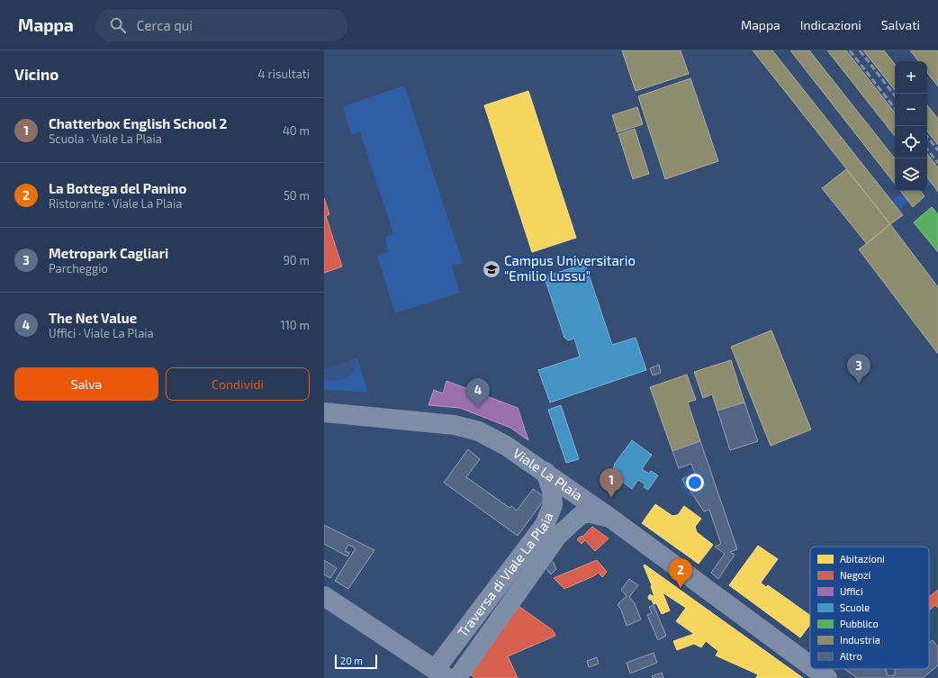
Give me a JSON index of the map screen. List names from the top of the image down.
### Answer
{
  "streets": {
    "main road": ["Viale La Plaia", "Traversa di Viale La Plaia"]
  },
  "crossings": [
    ["Viale La Plaia", "Traversa di Viale La Plaia"]
  ],
  "places": {
    "school or university": ["Campus Universitario \"Emilio Lussu\""]
  },
  "legend": [
    "Abitazioni",
    "Negozi",
    "Uffici",
    "Scuole",
    "Pubblico",
    "Industria",
    "Altro"
  ],
  "scale_bar": "20 m",
  "page": {
    "header": "Mappa",
    "search": "Cerca qui",
    "nav": ["Mappa", "Indicazioni", "Salvati"],
    "heading": ["Vicino", "4 risultati"],
    "map_buttons": ["+", "−"],
    "list": [
      {
        "mark": "1",
        "name": "Chatterbox English School 2",
        "note": "Scuola · Viale La Plaia",
        "value": "40 m"
      },
      {
        "mark": "2",
        "name": "La Bottega del Panino",
        "note": "Ristorante · Viale La Plaia",
        "value": "50 m"
      },
      {
        "mark": "3",
        "name": "Metropark Cagliari",
        "note": "Parcheggio",
        "value": "90 m"
      },
      {
        "mark": "4",
        "name": "The Net Value",
        "note": "Uffici · Viale La Plaia",
        "value": "110 m"
      }
    ],
    "pins": [
      "3",
      "4",
      "1",
      "2"
    ],
    "buttons": ["Salva", "Condividi"],
    "scale": "20 m"
  }
}
